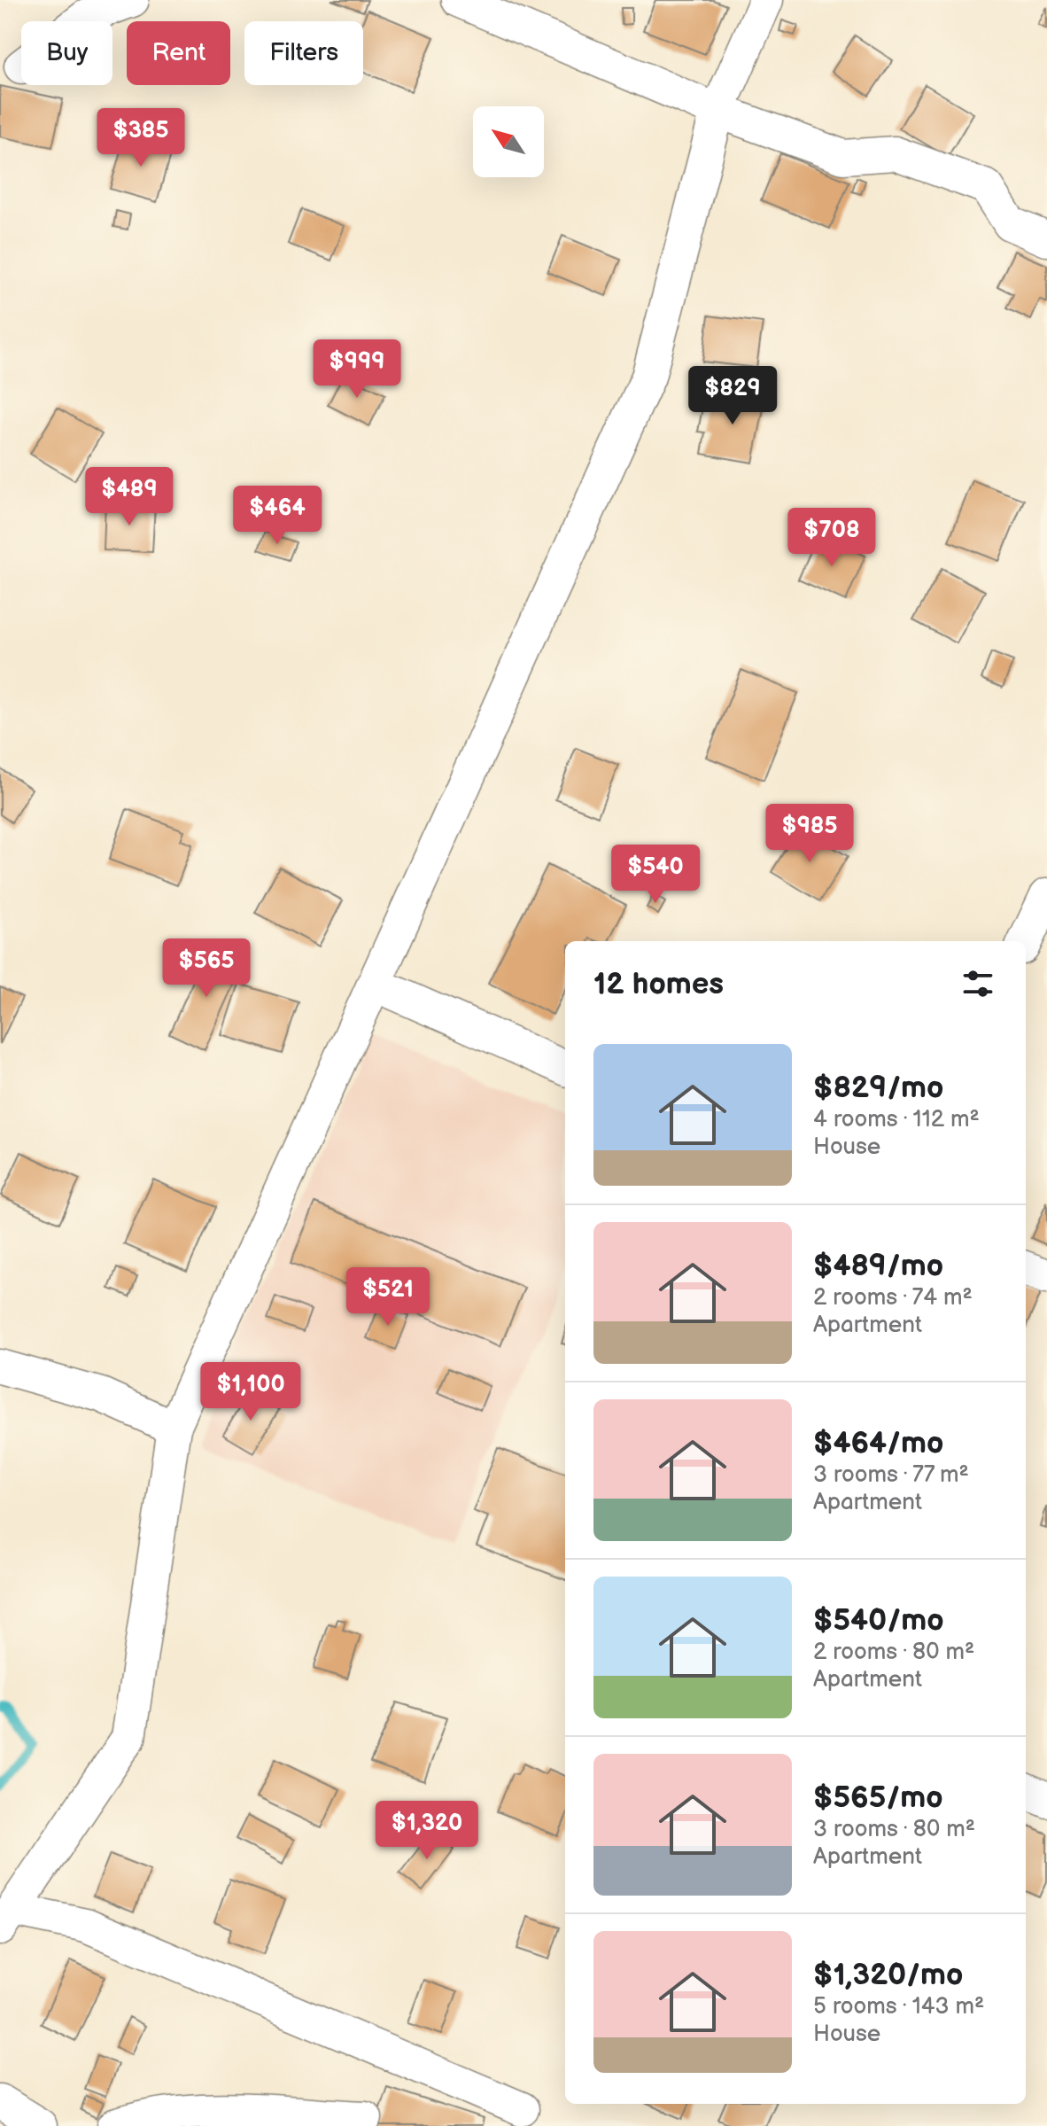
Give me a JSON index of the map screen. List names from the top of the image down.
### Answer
{
  "north": "top left",
  "page": {
    "chip": ["Buy", "Rent", "Filters"],
    "price": [
      "$385",
      "$999",
      "$829",
      "$489",
      "$464",
      "$708",
      "$985",
      "$540",
      "$565",
      "$521",
      "$1,100",
      "$1,320"
    ],
    "heading": "12 homes",
    "list": [
      {
        "name": "$829/mo",
        "note": "4 rooms · 112 m² · House"
      },
      {
        "name": "$489/mo",
        "note": "2 rooms · 74 m² · Apartment"
      },
      {
        "name": "$464/mo",
        "note": "3 rooms · 77 m² · Apartment"
      },
      {
        "name": "$540/mo",
        "note": "2 rooms · 80 m² · Apartment"
      },
      {
        "name": "$565/mo",
        "note": "3 rooms · 80 m² · Apartment"
      },
      {
        "name": "$1,320/mo",
        "note": "5 rooms · 143 m² · House"
      }
    ]
  }
}
